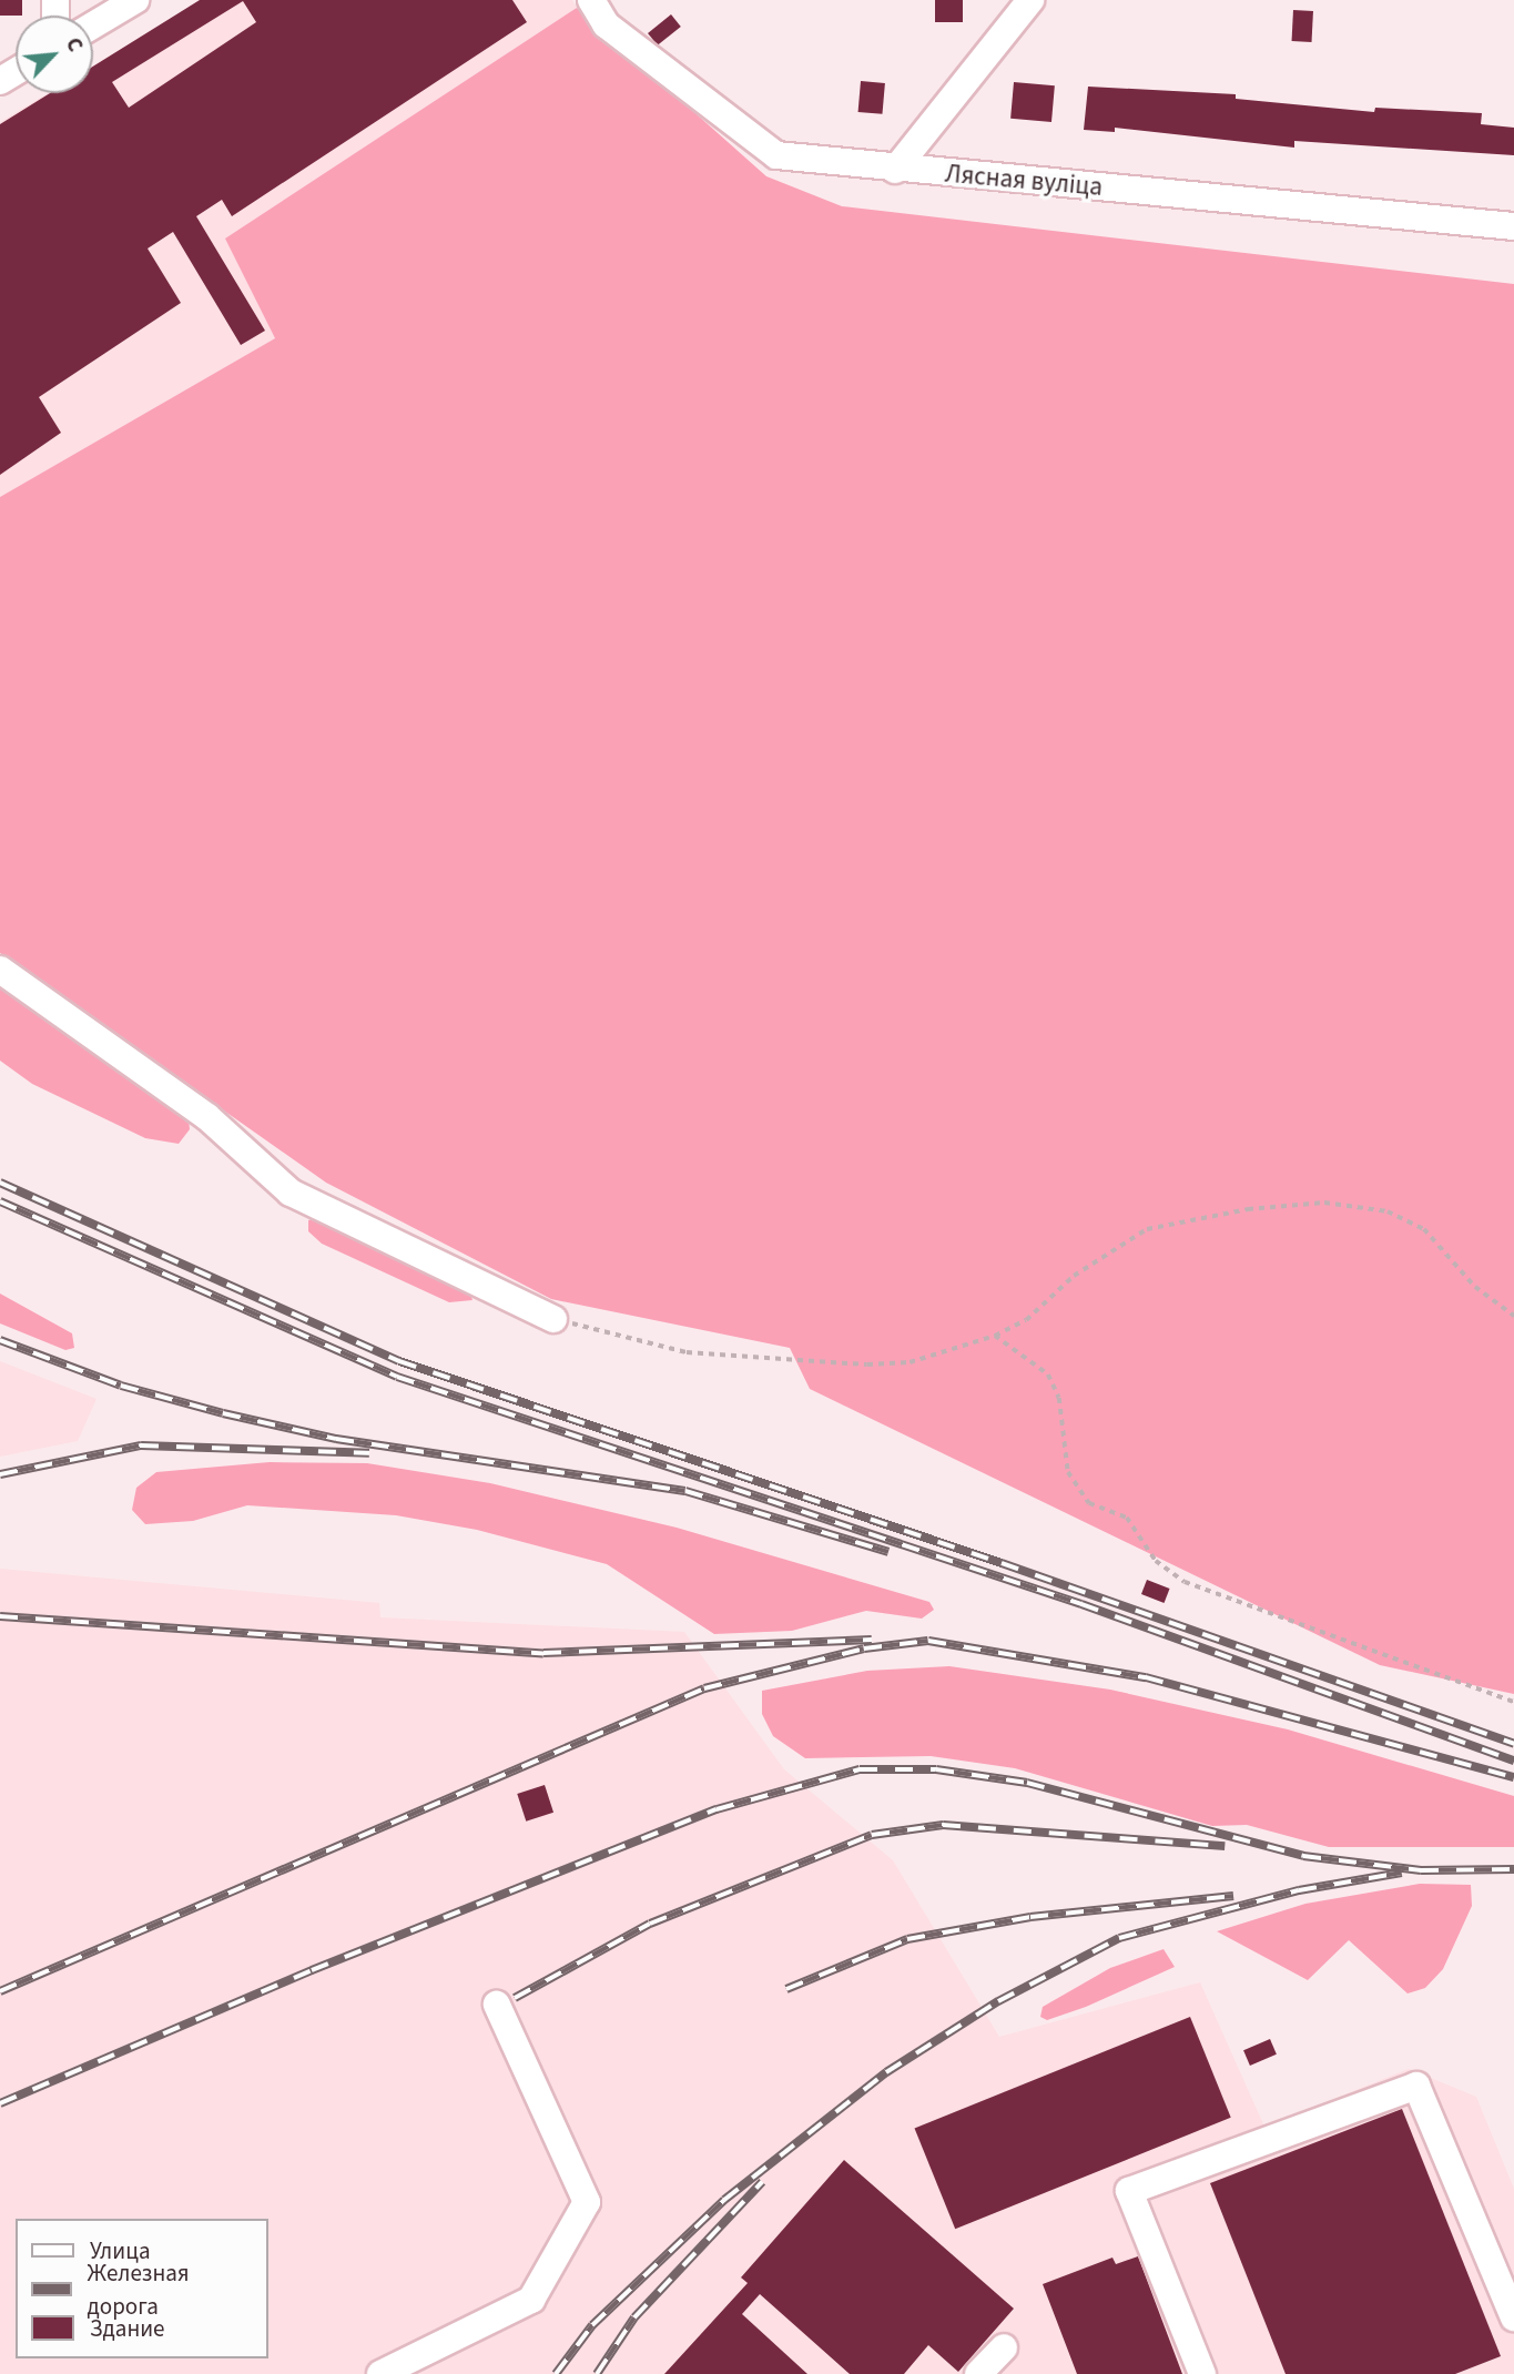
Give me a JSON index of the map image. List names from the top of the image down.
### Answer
{
  "streets": {
    "street": ["Лясная вуліца"]
  },
  "legend": ["Улица", "Железная дорога", "Здание"],
  "north": "top right"
}
